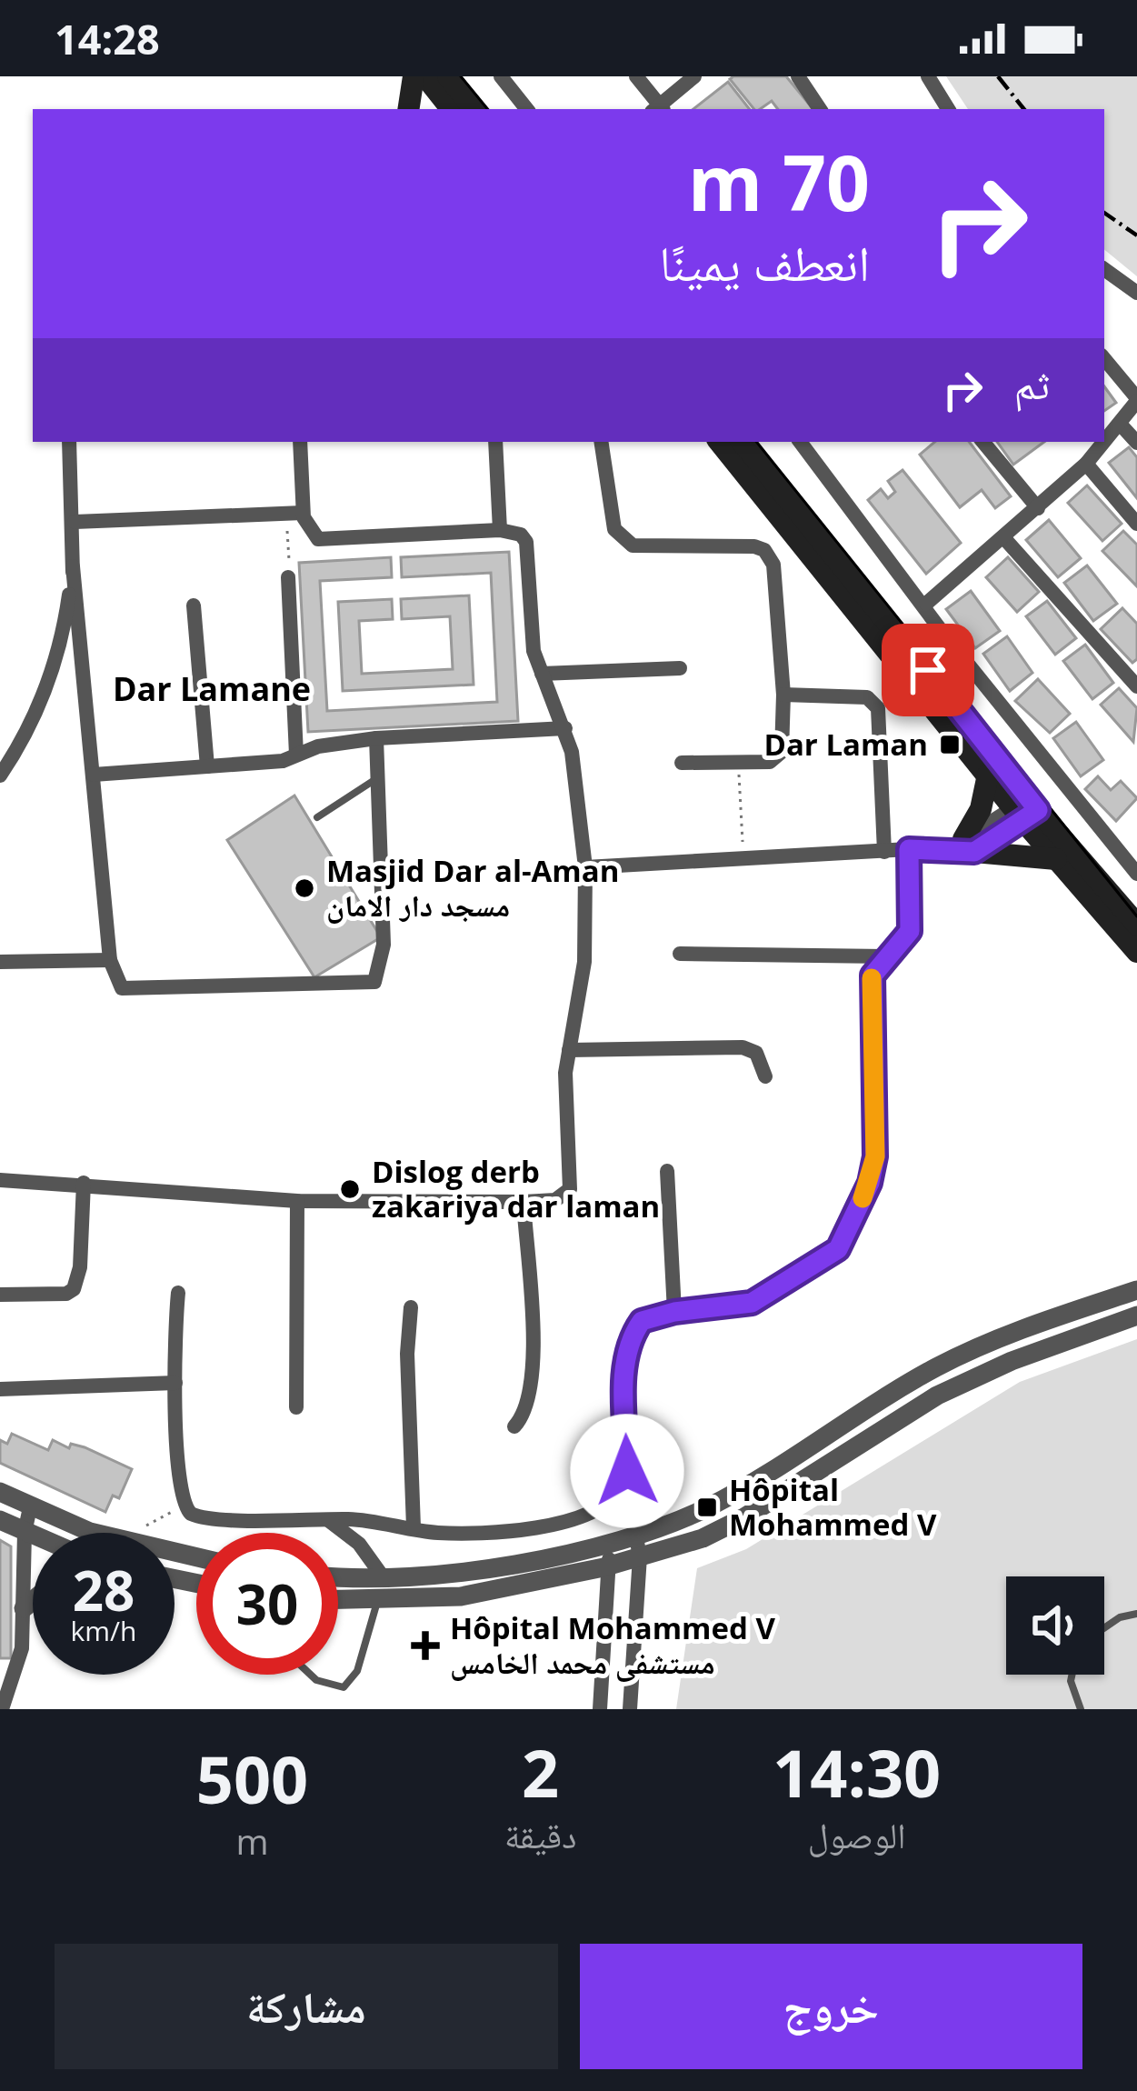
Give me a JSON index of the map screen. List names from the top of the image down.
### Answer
{
  "districts": ["Dar Lamane"],
  "places": {
    "transit": ["Dar Laman", "Hôpital Mohammed V"],
    "other": ["Masjid Dar al-Aman مسجد دار الامان", "Dislog derb zakariya dar laman"],
    "health": ["Hôpital Mohammed V مستشفى محمد الخامس"]
  },
  "page": {
    "status": "14:28",
    "turn": ["70 m", "انعطف يمينًا"],
    "then": "ثم",
    "speed": "28 km/h",
    "limit": "30",
    "eta": [
      "14:30",
      "الوصول",
      "2",
      "دقيقة",
      "500",
      "m"
    ],
    "buttons": ["خروج", "مشاركة"]
  }
}
